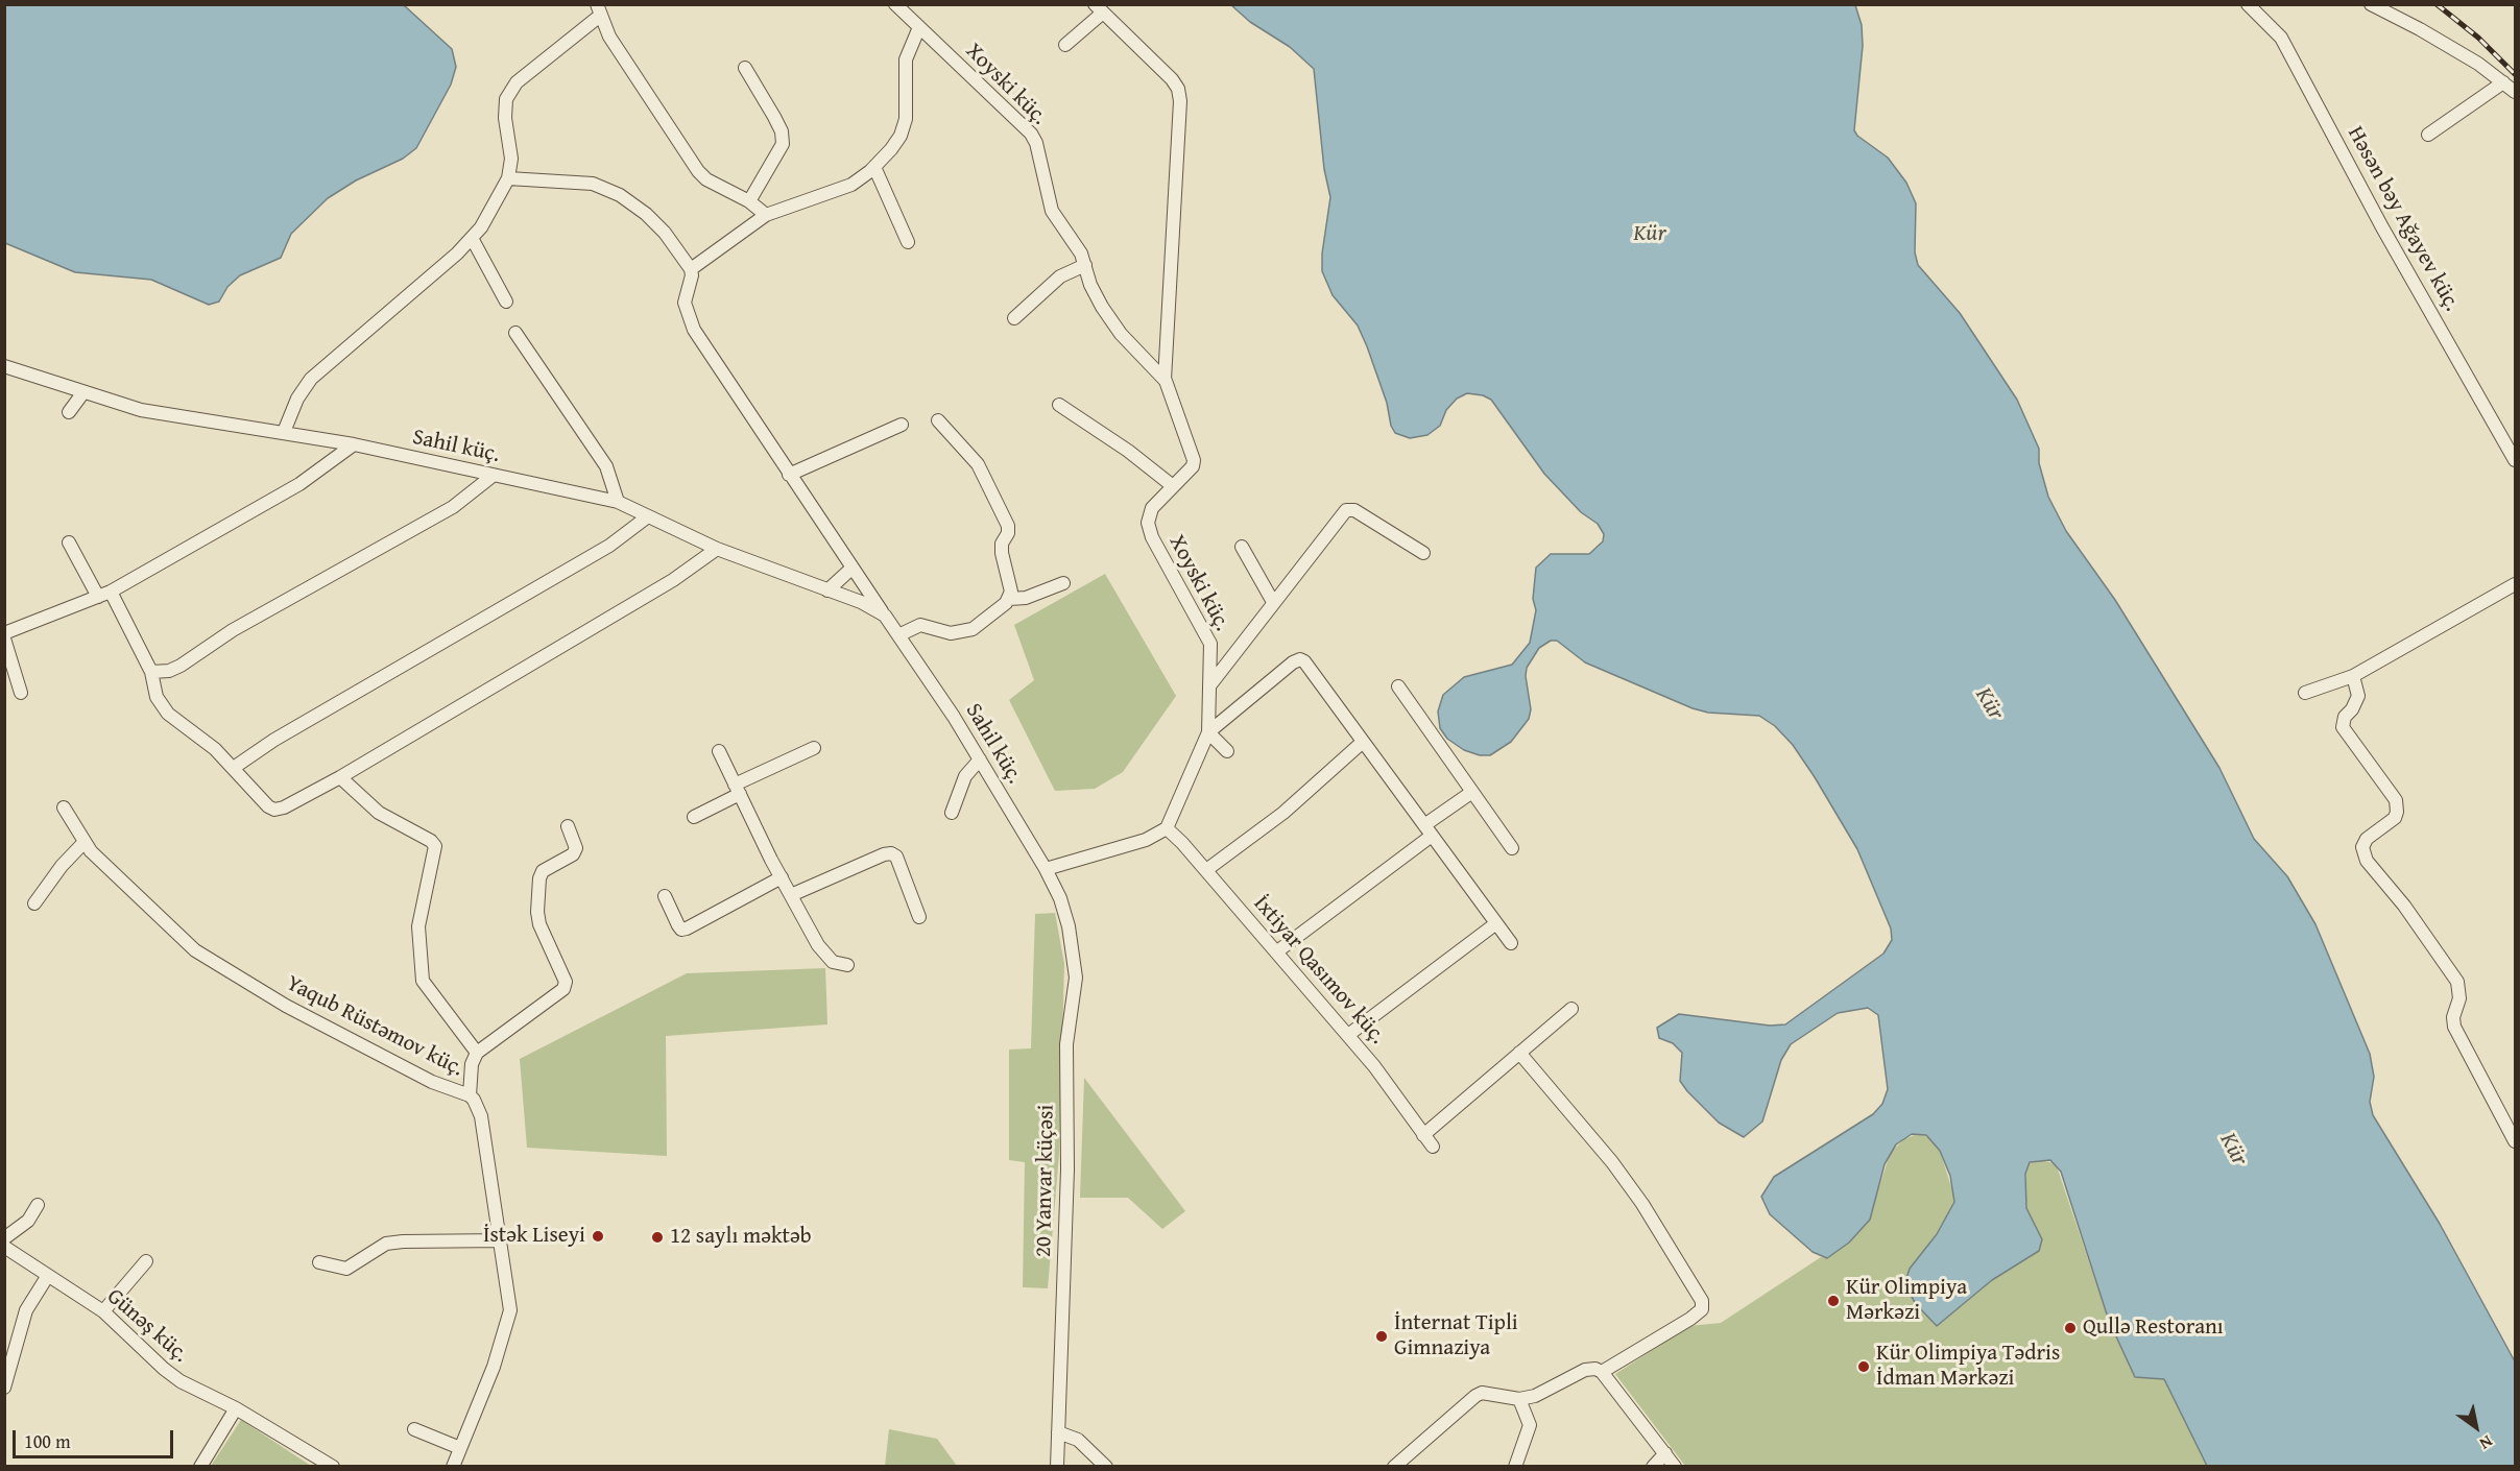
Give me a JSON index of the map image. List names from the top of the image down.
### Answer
{
  "streets": {
    "street": [
      "Xoyski küç.",
      "Həsən bəy Ağayev küç.",
      "Sahil küç.",
      "İxtiyar Qasımov küç.",
      "Yaqub Rüstəmov küç.",
      "20 Yanvar küçəsi",
      "Günəş küç."
    ]
  },
  "crossings": [
    ["Xoyski küç.", "İxtiyar Qasımov küç."],
    ["Sahil küç.", "20 Yanvar küçəsi"]
  ],
  "water": ["Kür"],
  "places": [
    "İstək Liseyi",
    "12 saylı məktəb",
    "Kür Olimpiya Mərkəzi",
    "Qullə Restoranı",
    "İnternat Tipli Gimnaziya",
    "Kür Olimpiya Tədris İdman Mərkəzi"
  ],
  "scale_bar": "100 m",
  "north": "bottom right"
}
